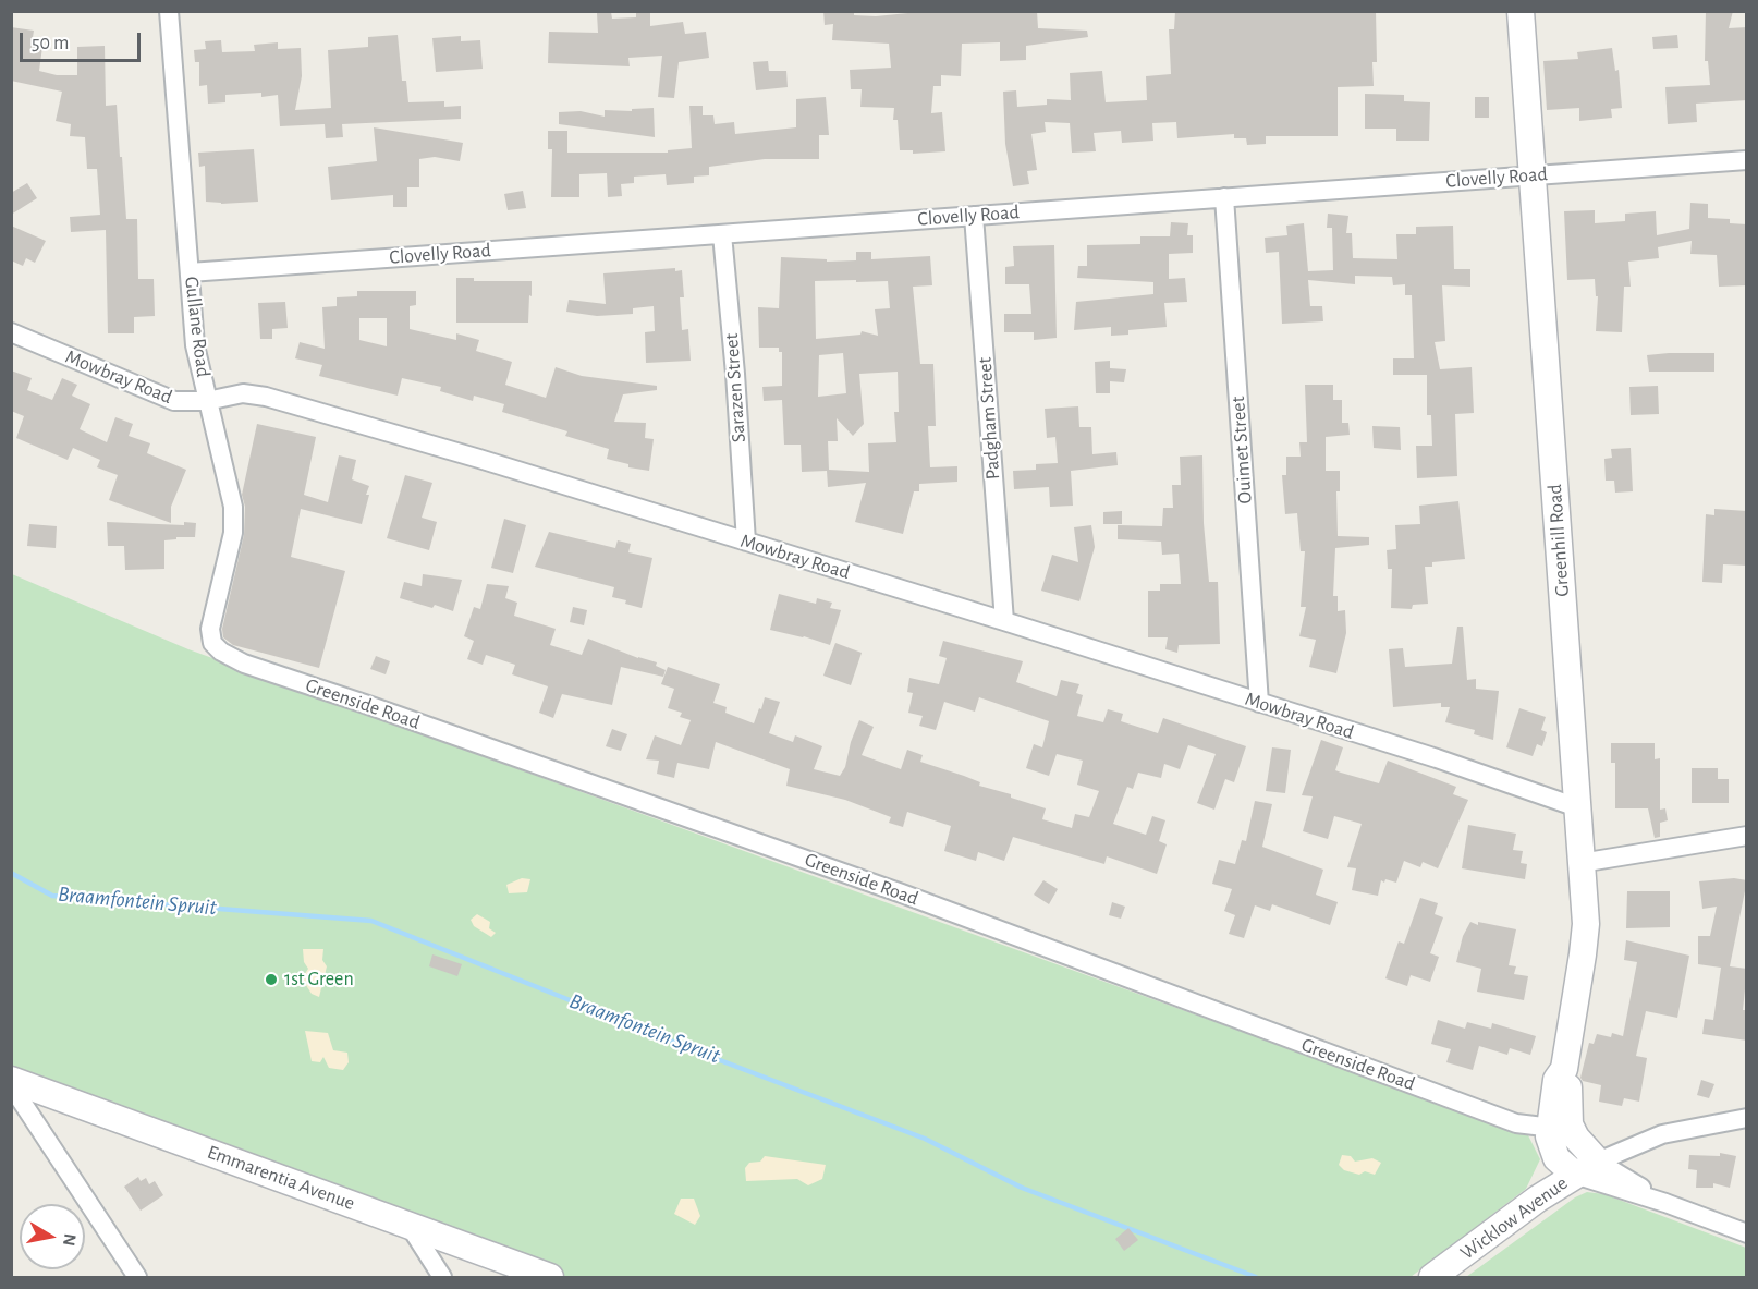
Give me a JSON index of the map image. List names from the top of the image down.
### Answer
{
  "streets": {
    "street": [
      "Clovelly Road",
      "Gullane Road",
      "Mowbray Road",
      "Sarazen Street",
      "Padgham Street",
      "Ouimet Street",
      "Greenhill Road",
      "Greenside Road",
      "Emmarentia Avenue",
      "Wicklow Avenue"
    ]
  },
  "crossings": [
    ["Clovelly Road", "Gullane Road"],
    ["Clovelly Road", "Sarazen Street"],
    ["Clovelly Road", "Padgham Street"],
    ["Clovelly Road", "Ouimet Street"],
    ["Clovelly Road", "Greenhill Road"],
    ["Gullane Road", "Mowbray Road"],
    ["Gullane Road", "Greenside Road"],
    ["Mowbray Road", "Sarazen Street"],
    ["Mowbray Road", "Padgham Street"],
    ["Mowbray Road", "Ouimet Street"],
    ["Mowbray Road", "Greenhill Road"],
    ["Greenhill Road", "Greenside Road"]
  ],
  "water": ["Braamfontein Spruit"],
  "places": ["1st Green"],
  "scale_bar": "50 m",
  "north": "right"
}
